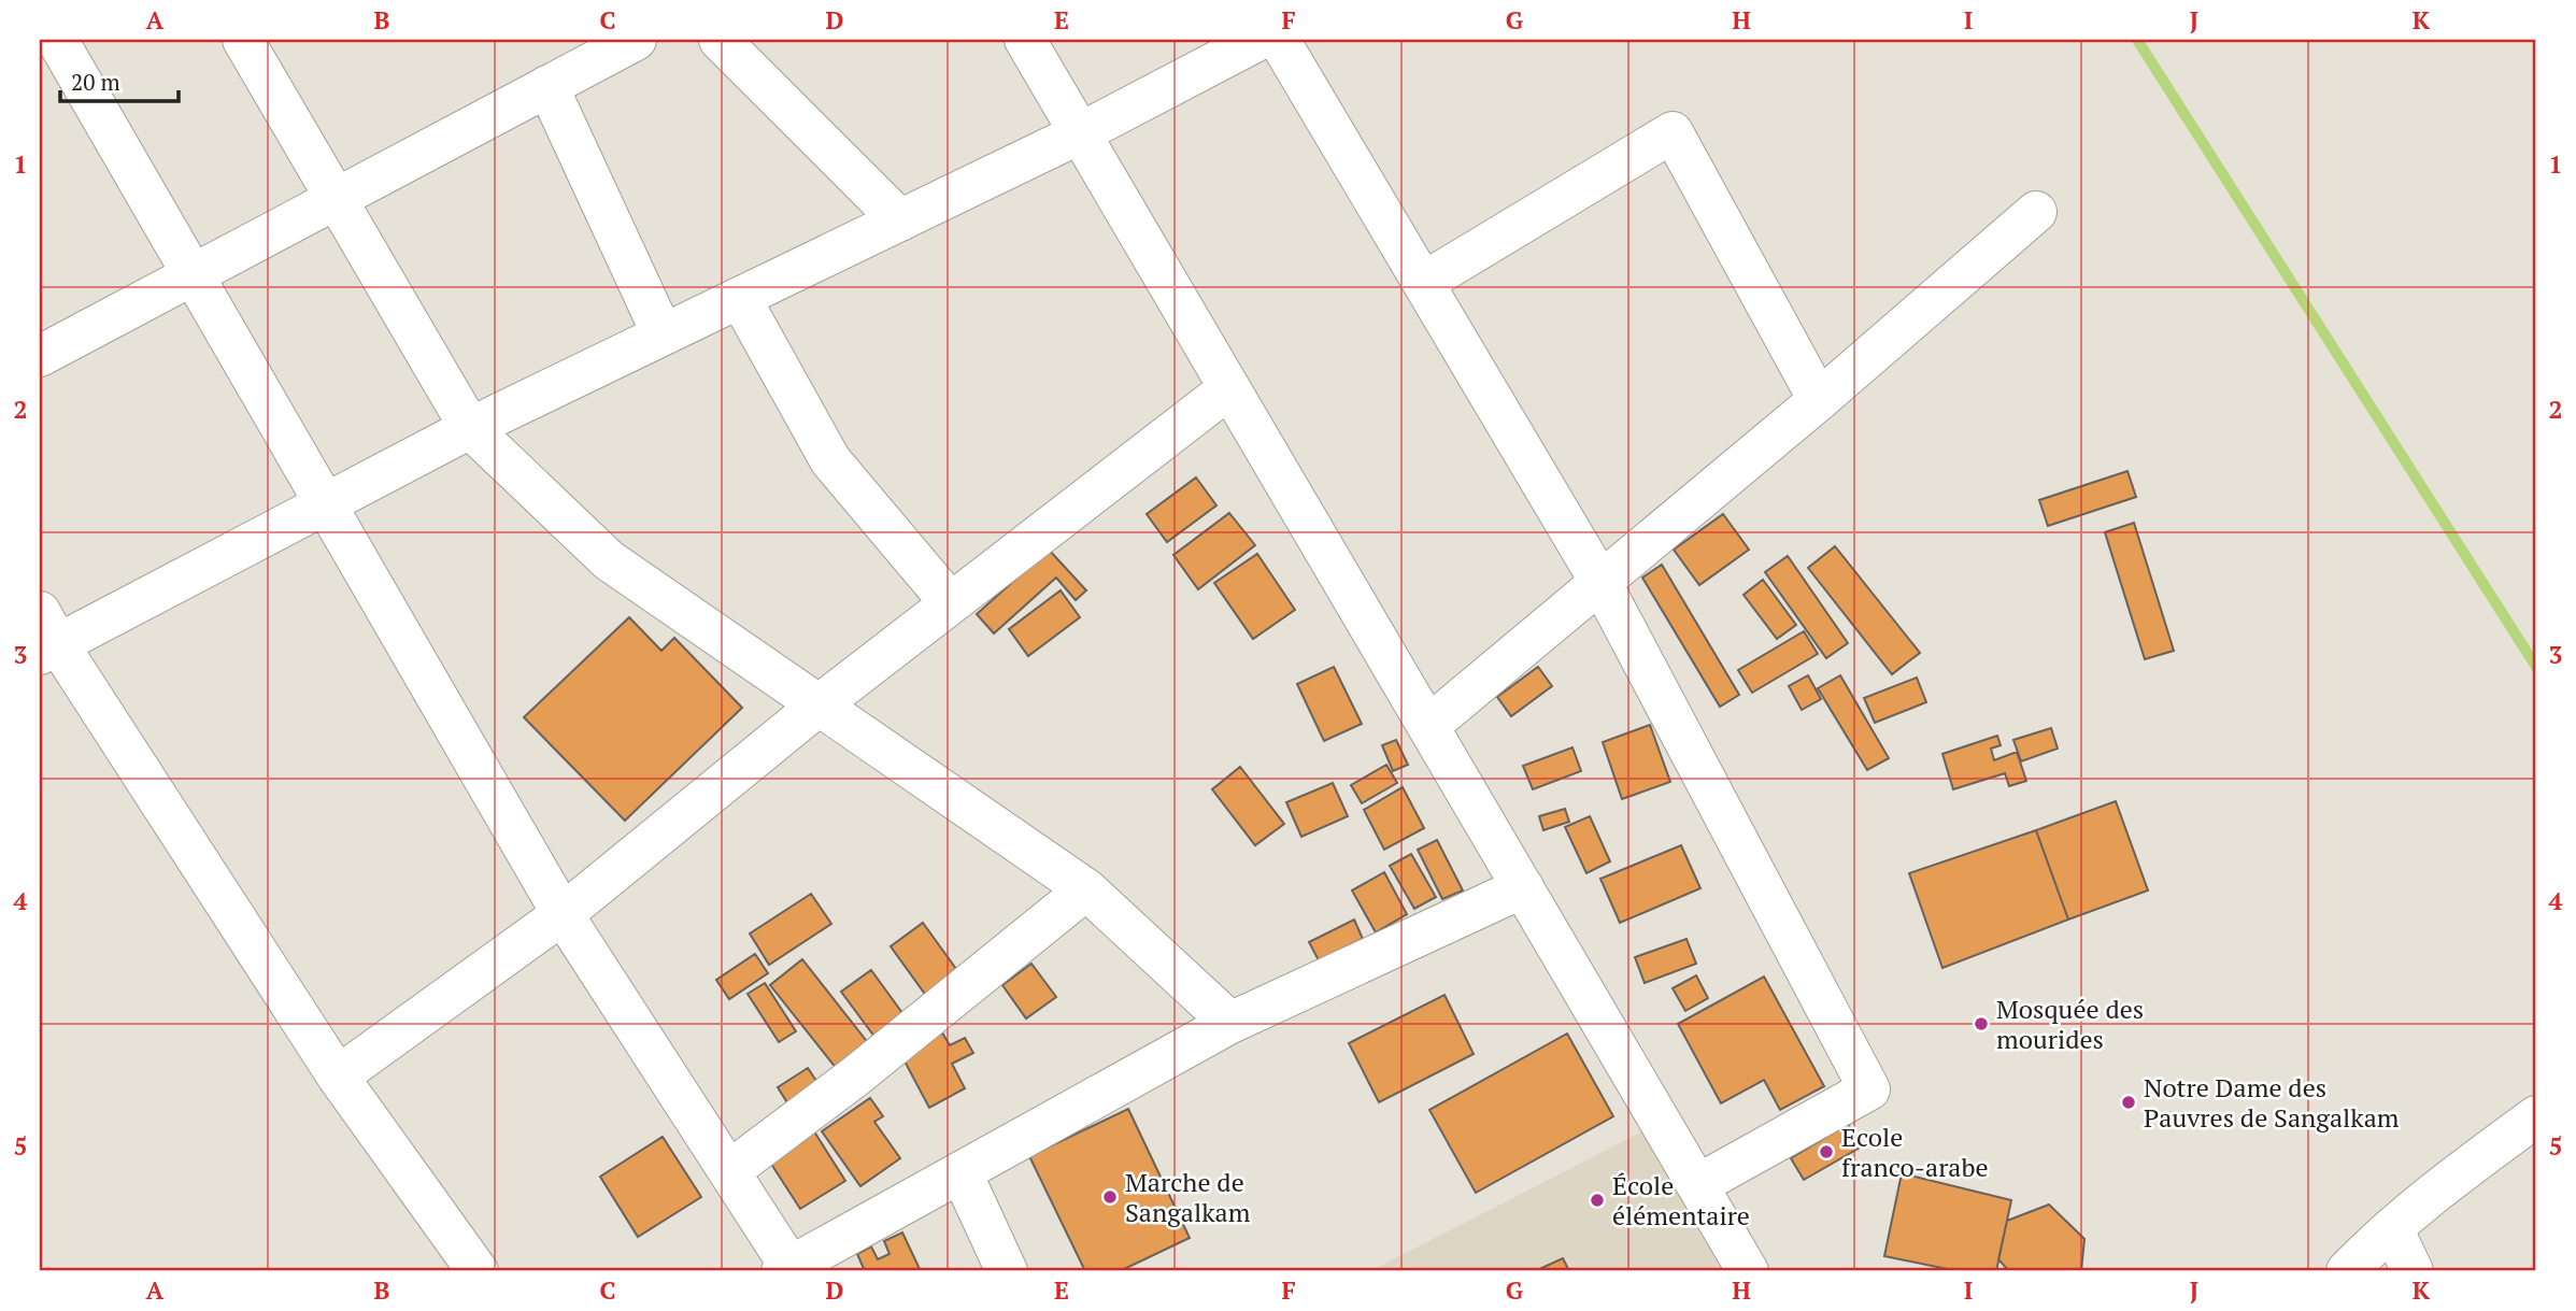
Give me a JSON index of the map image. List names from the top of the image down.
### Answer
{
  "places": [
    "Mosquée des mourides",
    "Notre Dame des Pauvres de Sangalkam",
    "Ecole franco-arabe",
    "Marche de Sangalkam",
    "École élémentaire"
  ],
  "scale_bar": "20 m",
  "grid": {
    "columns": [
      "A",
      "B",
      "C",
      "D",
      "E",
      "F",
      "G",
      "H",
      "I",
      "J",
      "K"
    ],
    "rows": [
      "1",
      "2",
      "3",
      "4",
      "5"
    ]
  }
}
